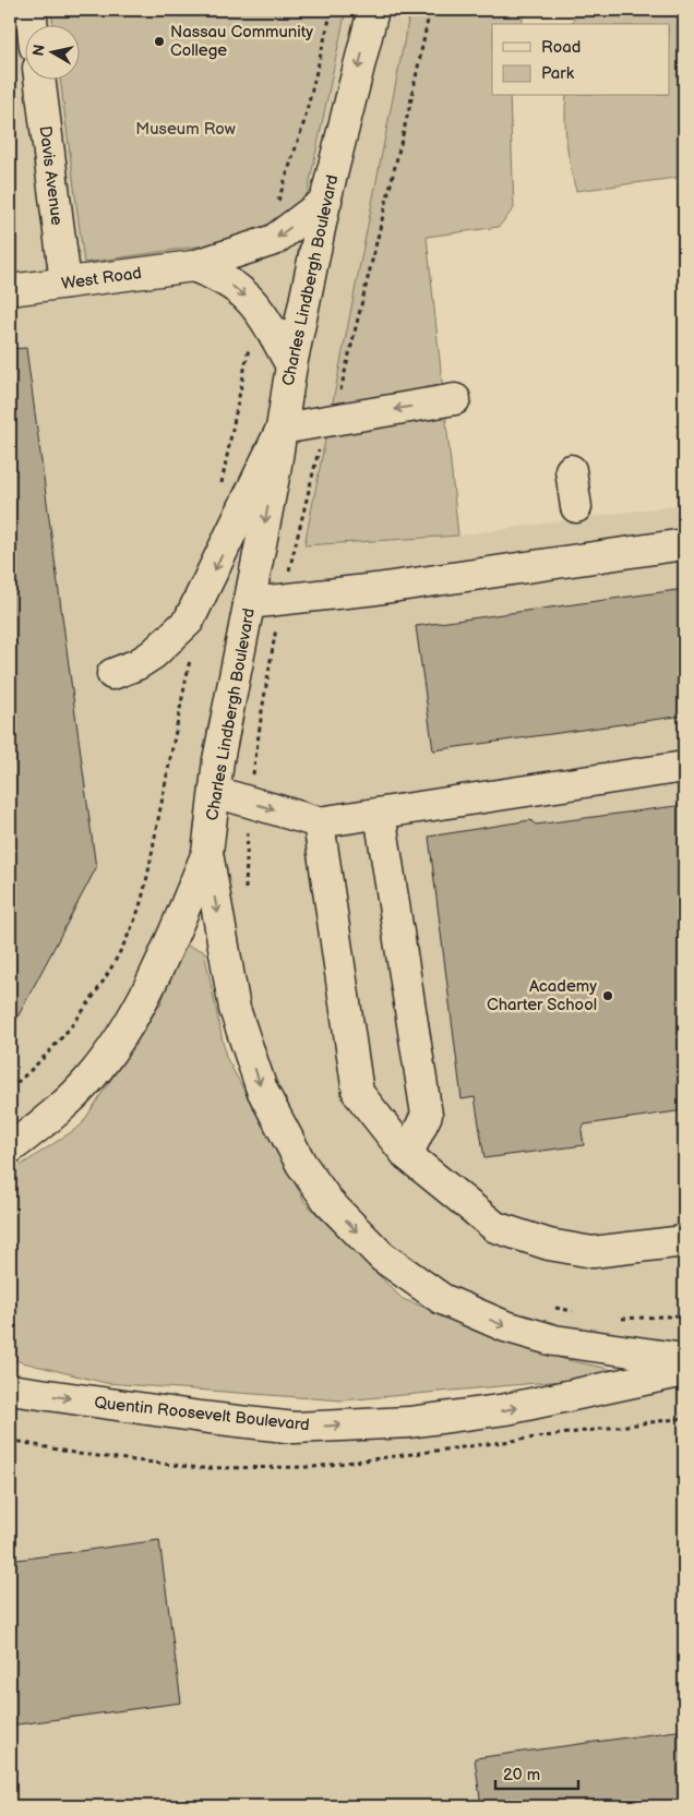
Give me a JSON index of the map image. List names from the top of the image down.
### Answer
{
  "streets": {
    "street": [
      "Davis Avenue",
      "West Road",
      "Charles Lindbergh Boulevard",
      "Quentin Roosevelt Boulevard"
    ]
  },
  "crossings": [
    ["Davis Avenue", "West Road"],
    ["West Road", "Charles Lindbergh Boulevard"]
  ],
  "one_way": ["Quentin Roosevelt Boulevard"],
  "parks": ["Museum Row"],
  "places": ["Nassau Community College", "Academy Charter School"],
  "legend": ["Road", "Park"],
  "scale_bar": "20 m",
  "north": "left"
}
